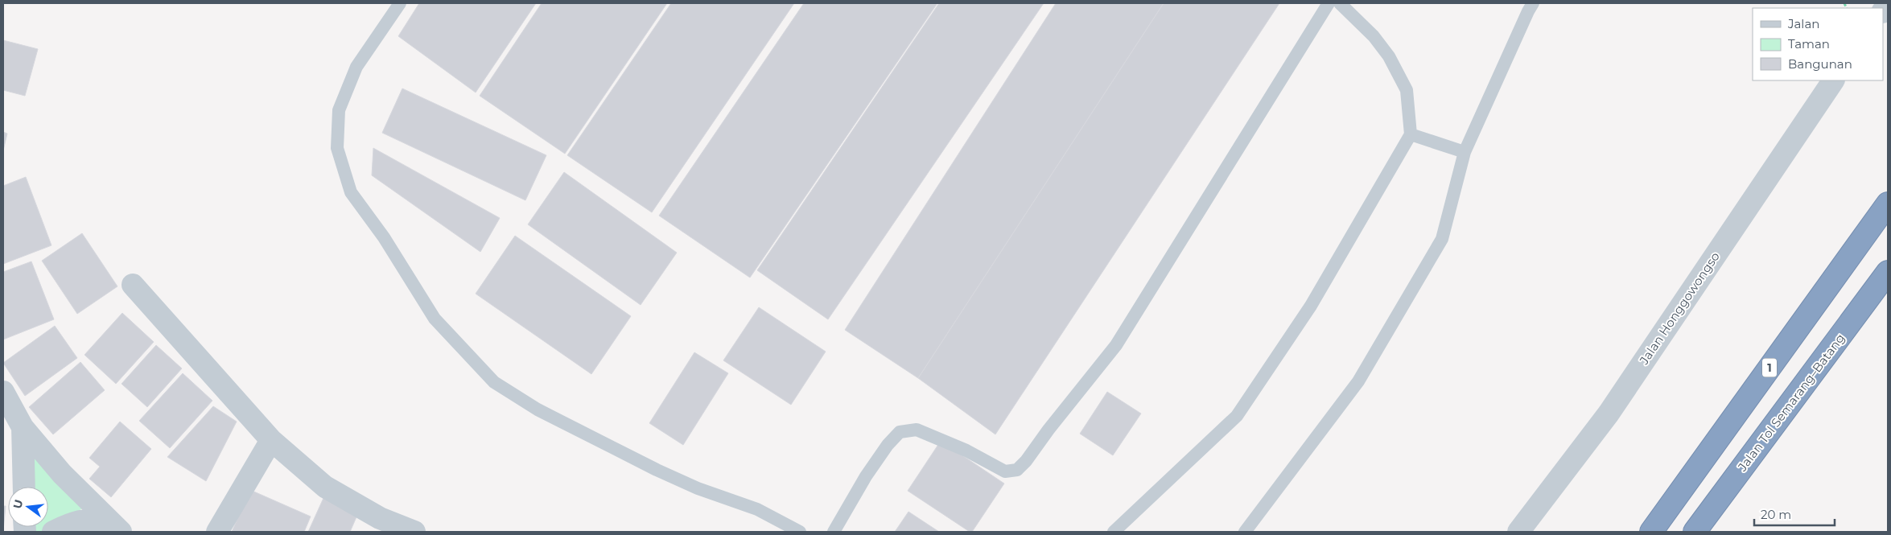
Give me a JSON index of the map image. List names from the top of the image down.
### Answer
{
  "streets": {
    "highway": ["1", "Jalan Tol Semarang–Batang"],
    "street": ["Jalan Honggowongso"]
  },
  "legend": ["Jalan", "Taman", "Bangunan"],
  "scale_bar": "20 m",
  "north": "left"
}
